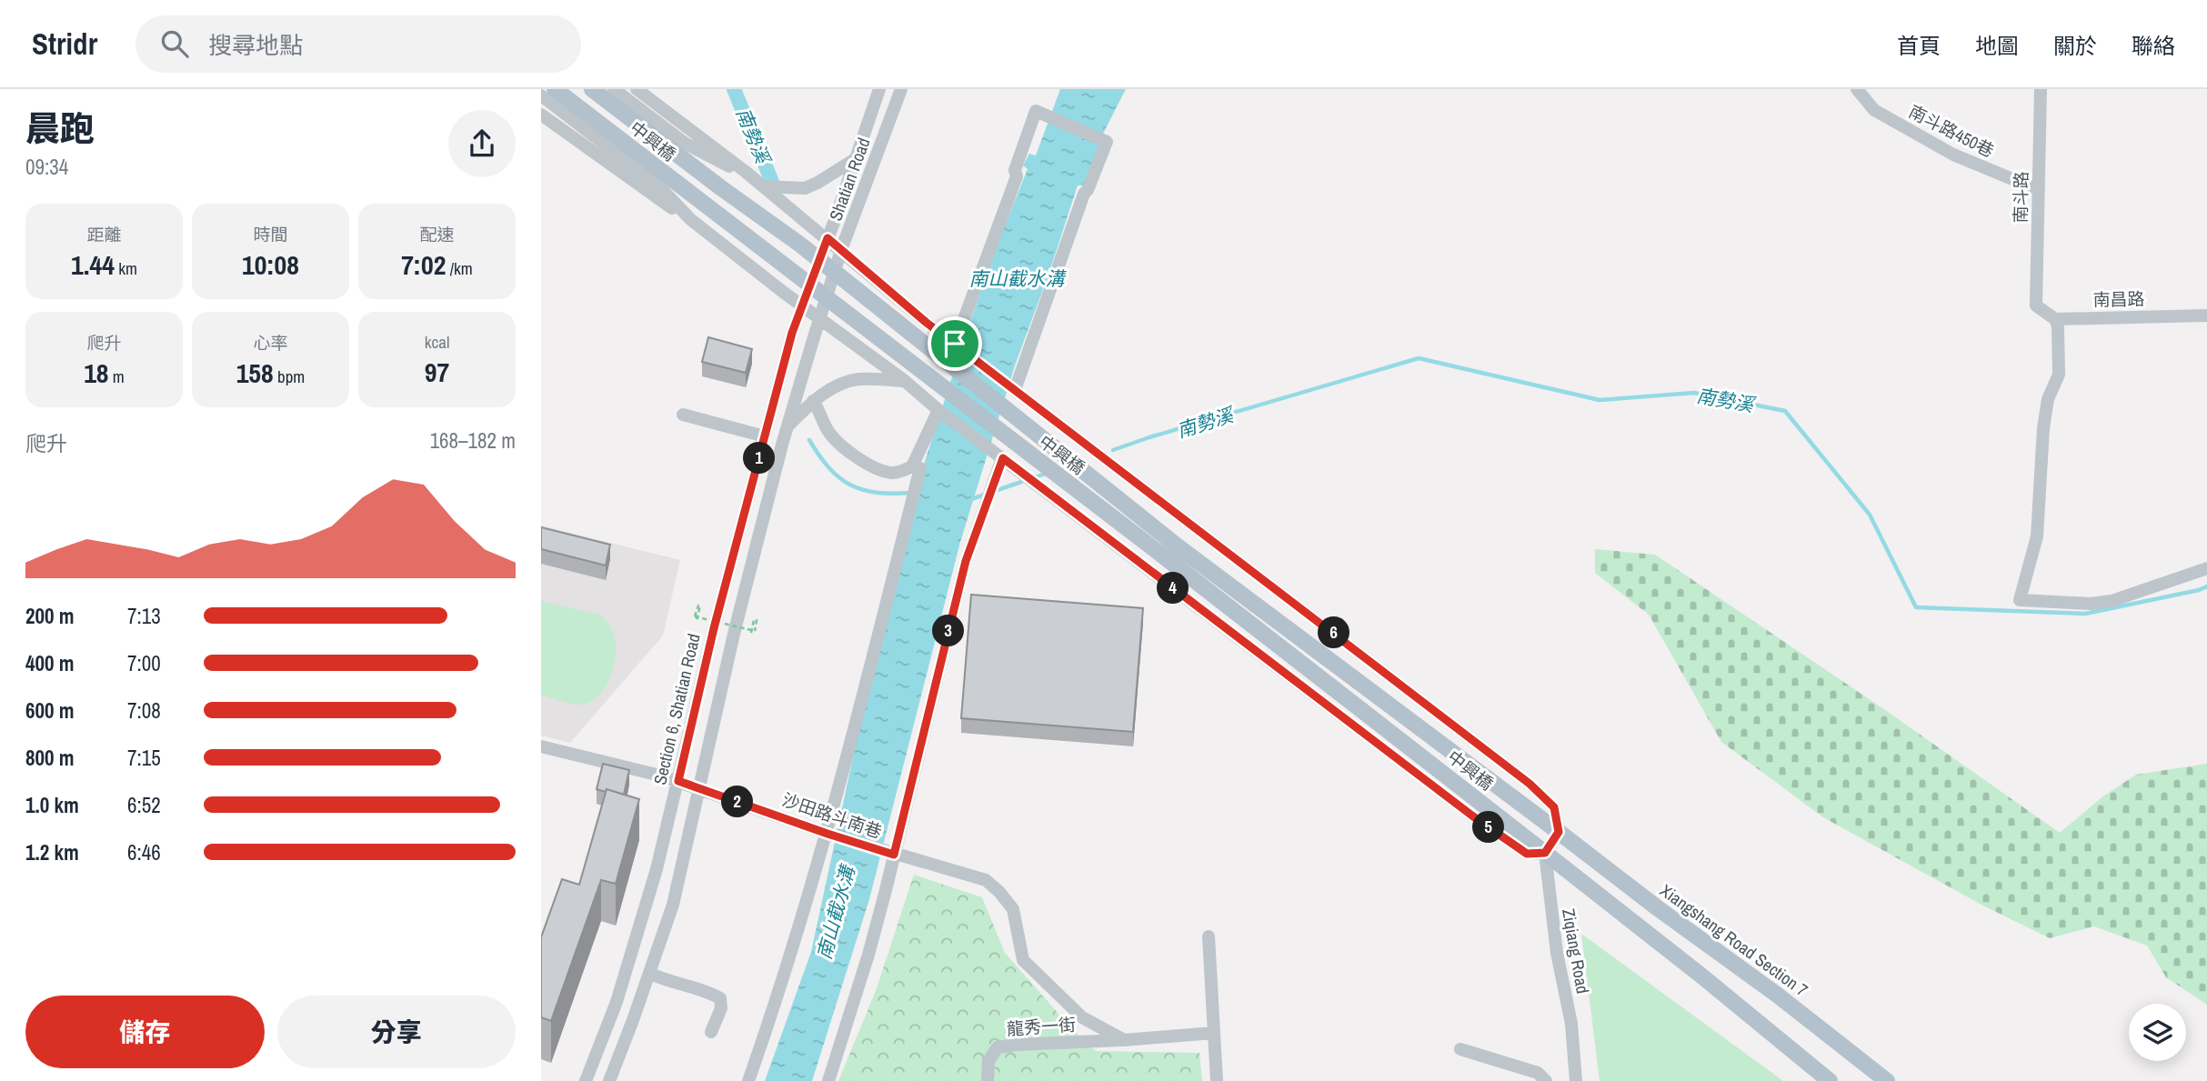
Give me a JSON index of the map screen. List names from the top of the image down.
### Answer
{
  "streets": {
    "main road": ["中興橋", "Xiangshang Road Section 7"],
    "street": [
      "南斗路450巷",
      "Shatian Road",
      "南斗路",
      "南昌路",
      "Section 6, Shatian Road",
      "沙田路斗南巷",
      "Ziqiang Road",
      "龍秀一街"
    ]
  },
  "crossings": [
    ["南斗路450巷", "南斗路"],
    ["中興橋", "Xiangshang Road Section 7"],
    ["中興橋", "Ziqiang Road"],
    ["Shatian Road", "Section 6, Shatian Road"],
    ["南斗路", "南昌路"],
    ["Section 6, Shatian Road", "沙田路斗南巷"],
    ["沙田路斗南巷", "龍秀一街"]
  ],
  "water": ["南勢溪", "南山截水溝"],
  "page": {
    "header": "Stridr",
    "search": "搜尋地點",
    "nav": [
      "首頁",
      "地圖",
      "關於",
      "聯絡"
    ],
    "heading": ["晨跑", "09:34"],
    "stats": [
      ["距離", "1.44 km"],
      ["時間", "10:08"],
      ["配速", "7:02 /km"],
      ["爬升", "18 m"],
      ["心率", "158 bpm"],
      ["kcal", "97"]
    ],
    "chart": ["爬升", "168–182 m"],
    "pins": [
      "1",
      "4",
      "3",
      "6",
      "2",
      "5"
    ],
    "list": [
      {
        "name": "200 m",
        "note": "7:13"
      },
      {
        "name": "400 m",
        "note": "7:00"
      },
      {
        "name": "600 m",
        "note": "7:08"
      },
      {
        "name": "800 m",
        "note": "7:15"
      },
      {
        "name": "1.0 km",
        "note": "6:52"
      },
      {
        "name": "1.2 km",
        "note": "6:46"
      }
    ],
    "buttons": ["儲存", "分享"]
  }
}
